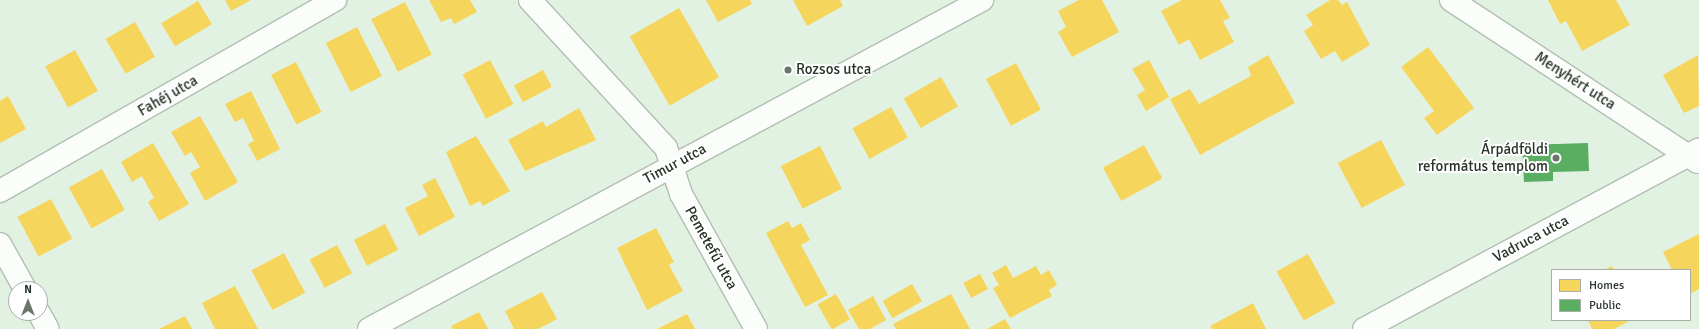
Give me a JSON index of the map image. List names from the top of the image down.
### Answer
{
  "streets": {
    "street": [
      "Menyhért utca",
      "Fahéj utca",
      "Timur utca",
      "Vadruca utca",
      "Pemetefű utca"
    ]
  },
  "crossings": [
    ["Menyhért utca", "Vadruca utca"],
    ["Timur utca", "Pemetefű utca"]
  ],
  "places": ["Rozsos utca", "Árpádföldi református templom"],
  "legend": ["Homes", "Public"],
  "north": "top"
}
